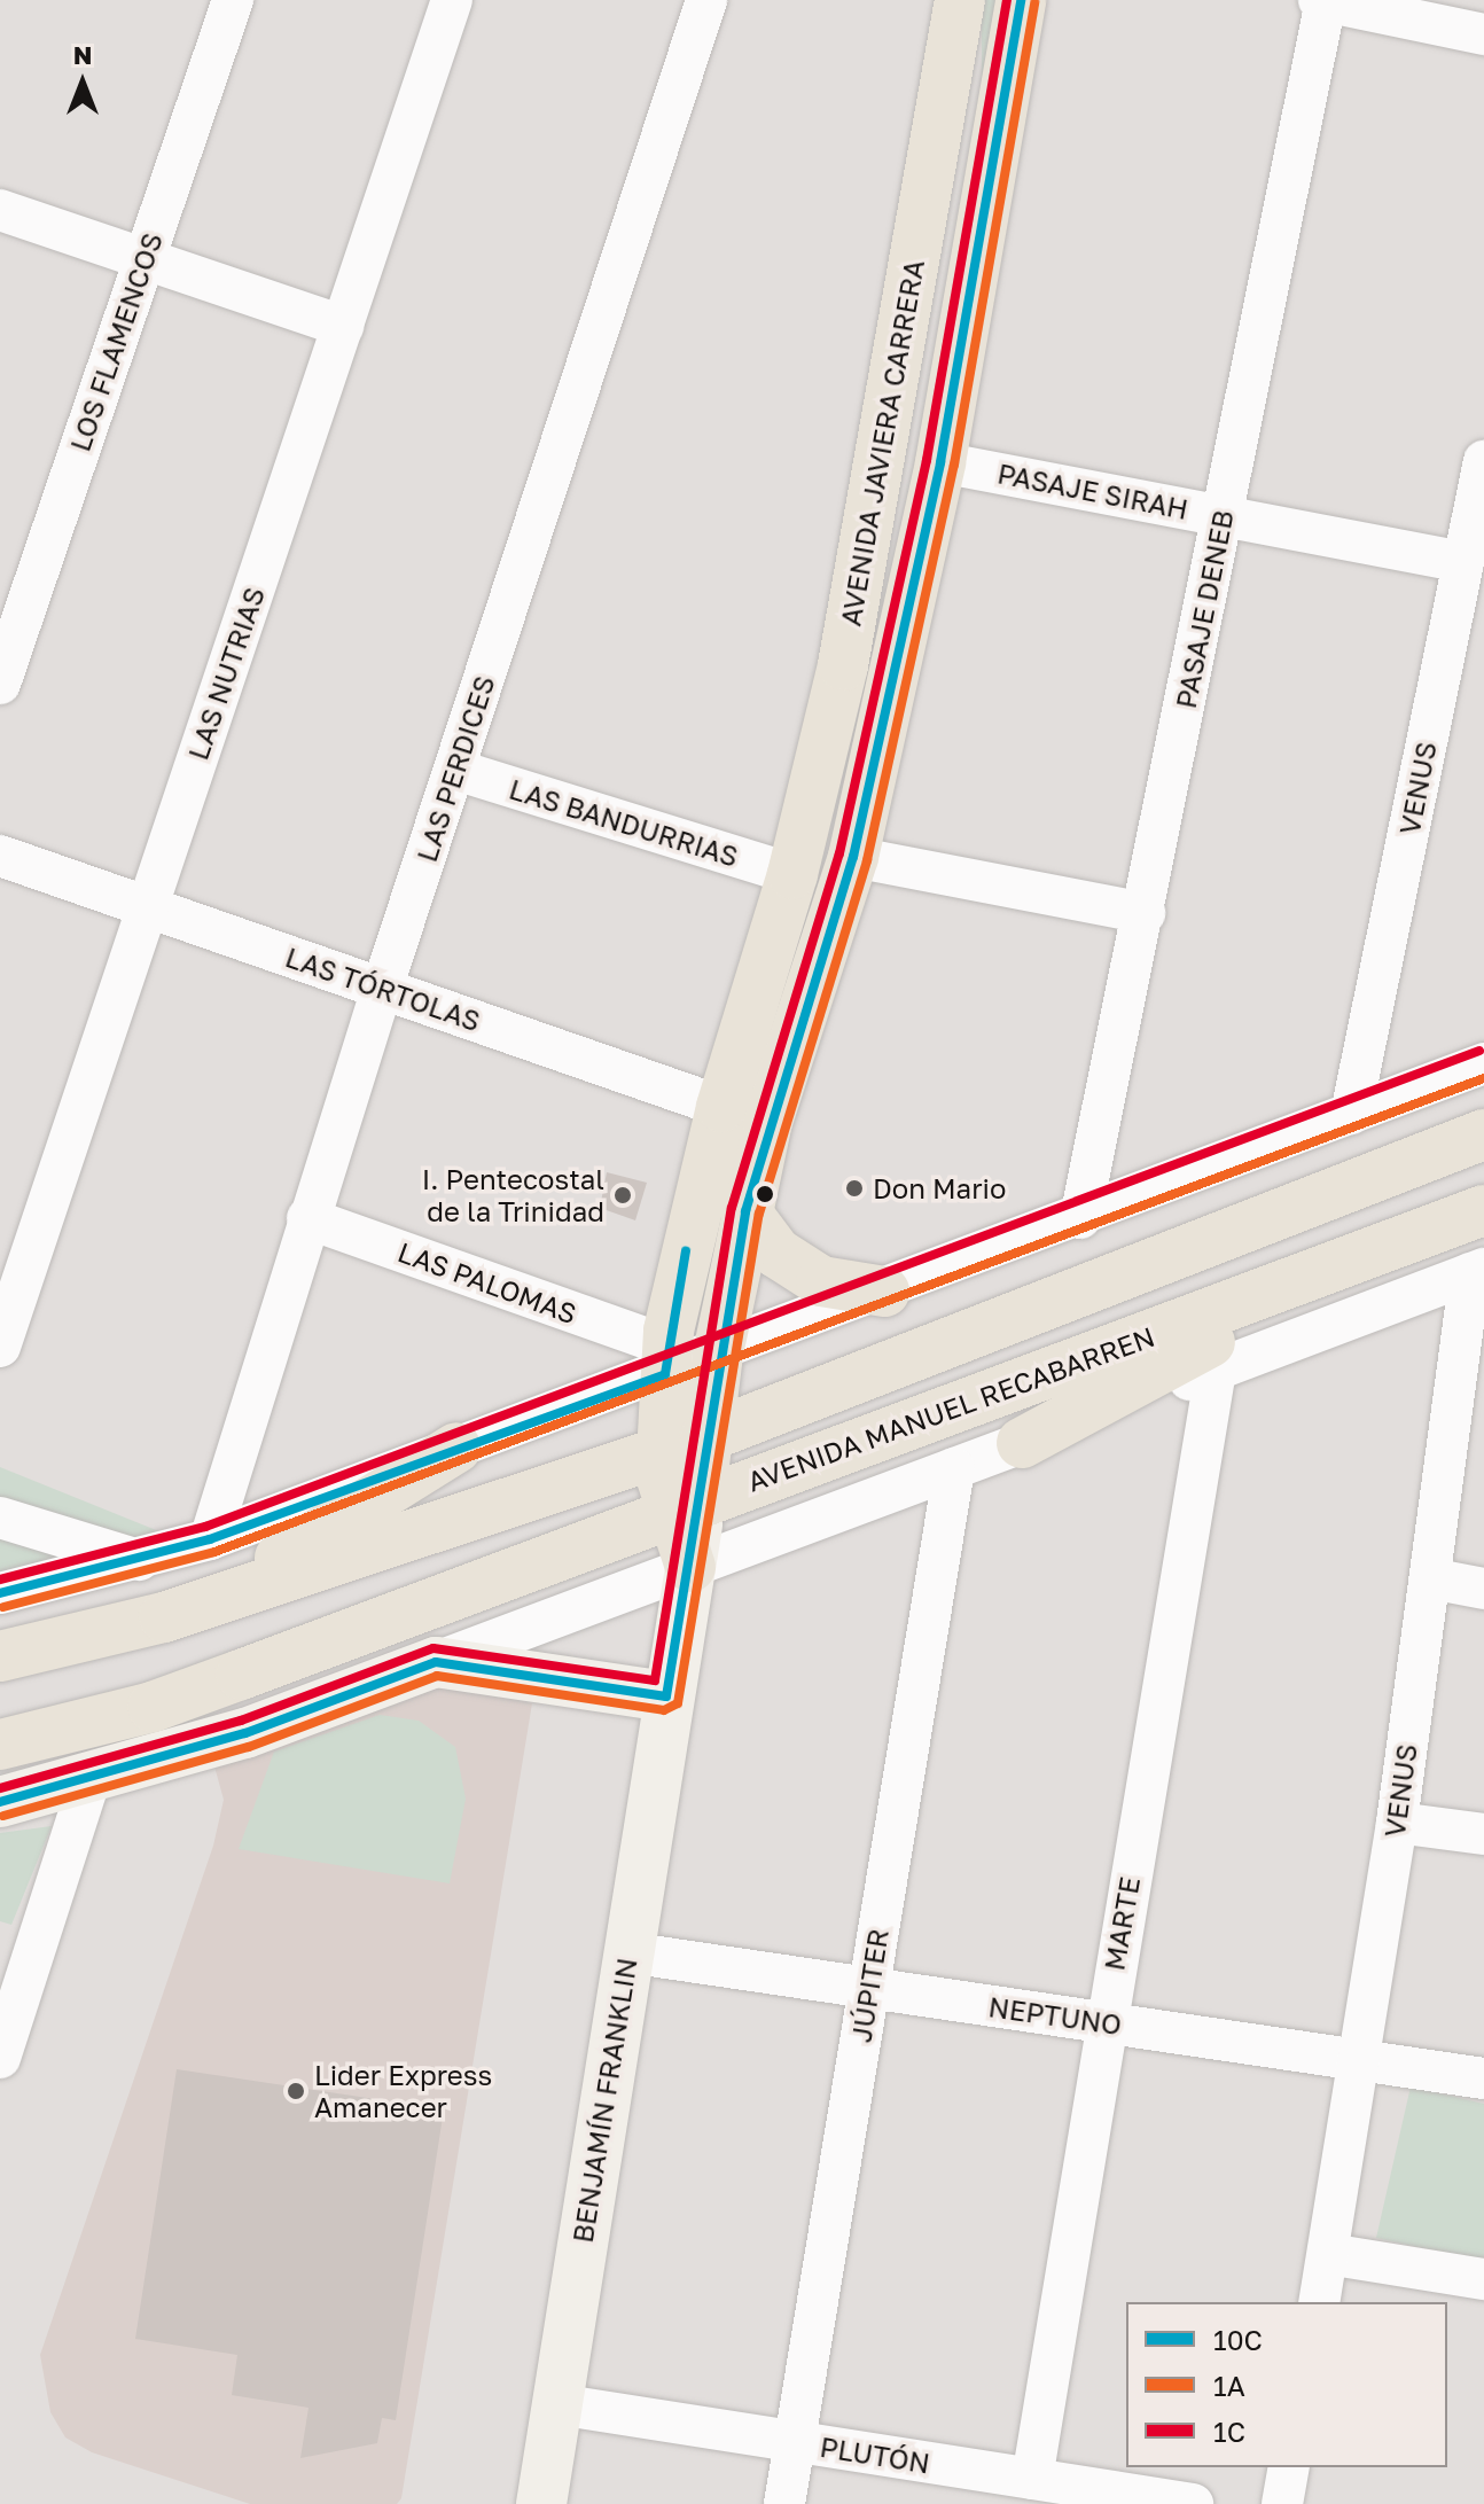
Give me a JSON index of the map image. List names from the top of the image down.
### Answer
{
  "streets": {
    "main road": ["AVENIDA JAVIERA CARRERA", "AVENIDA MANUEL RECABARREN"],
    "street": [
      "LOS FLAMENCOS",
      "PASAJE SIRAH",
      "PASAJE DENEB",
      "LAS NUTRIAS",
      "LAS PERDICES",
      "VENUS",
      "LAS BANDURRIAS",
      "LAS TÓRTOLAS",
      "LAS PALOMAS",
      "MARTE",
      "JÚPITER",
      "NEPTUNO",
      "BENJAMÍN FRANKLIN",
      "PLUTÓN"
    ]
  },
  "crossings": [
    ["AVENIDA JAVIERA CARRERA", "PASAJE SIRAH"],
    ["AVENIDA JAVIERA CARRERA", "LAS BANDURRIAS"],
    ["AVENIDA JAVIERA CARRERA", "LAS TÓRTOLAS"],
    ["AVENIDA JAVIERA CARRERA", "LAS PALOMAS"],
    ["AVENIDA JAVIERA CARRERA", "AVENIDA MANUEL RECABARREN"],
    ["AVENIDA JAVIERA CARRERA", "BENJAMÍN FRANKLIN"],
    ["PASAJE SIRAH", "PASAJE DENEB"],
    ["PASAJE SIRAH", "VENUS"],
    ["LAS NUTRIAS", "LAS TÓRTOLAS"],
    ["LAS PERDICES", "LAS BANDURRIAS"],
    ["LAS PERDICES", "LAS TÓRTOLAS"],
    ["LAS PERDICES", "LAS PALOMAS"],
    ["VENUS", "AVENIDA MANUEL RECABARREN"],
    ["VENUS", "NEPTUNO"],
    ["AVENIDA MANUEL RECABARREN", "MARTE"],
    ["AVENIDA MANUEL RECABARREN", "JÚPITER"],
    ["AVENIDA MANUEL RECABARREN", "BENJAMÍN FRANKLIN"],
    ["MARTE", "NEPTUNO"],
    ["MARTE", "PLUTÓN"],
    ["JÚPITER", "NEPTUNO"],
    ["JÚPITER", "PLUTÓN"],
    ["NEPTUNO", "BENJAMÍN FRANKLIN"],
    ["BENJAMÍN FRANKLIN", "PLUTÓN"]
  ],
  "places": ["Don Mario", "I. Pentecostal de la Trinidad", "Lider Express Amanecer"],
  "lines": ["transit line 10C", "transit line 1C", "transit line 1A"],
  "legend": ["10C", "1A", "1C"],
  "north": "top"
}
